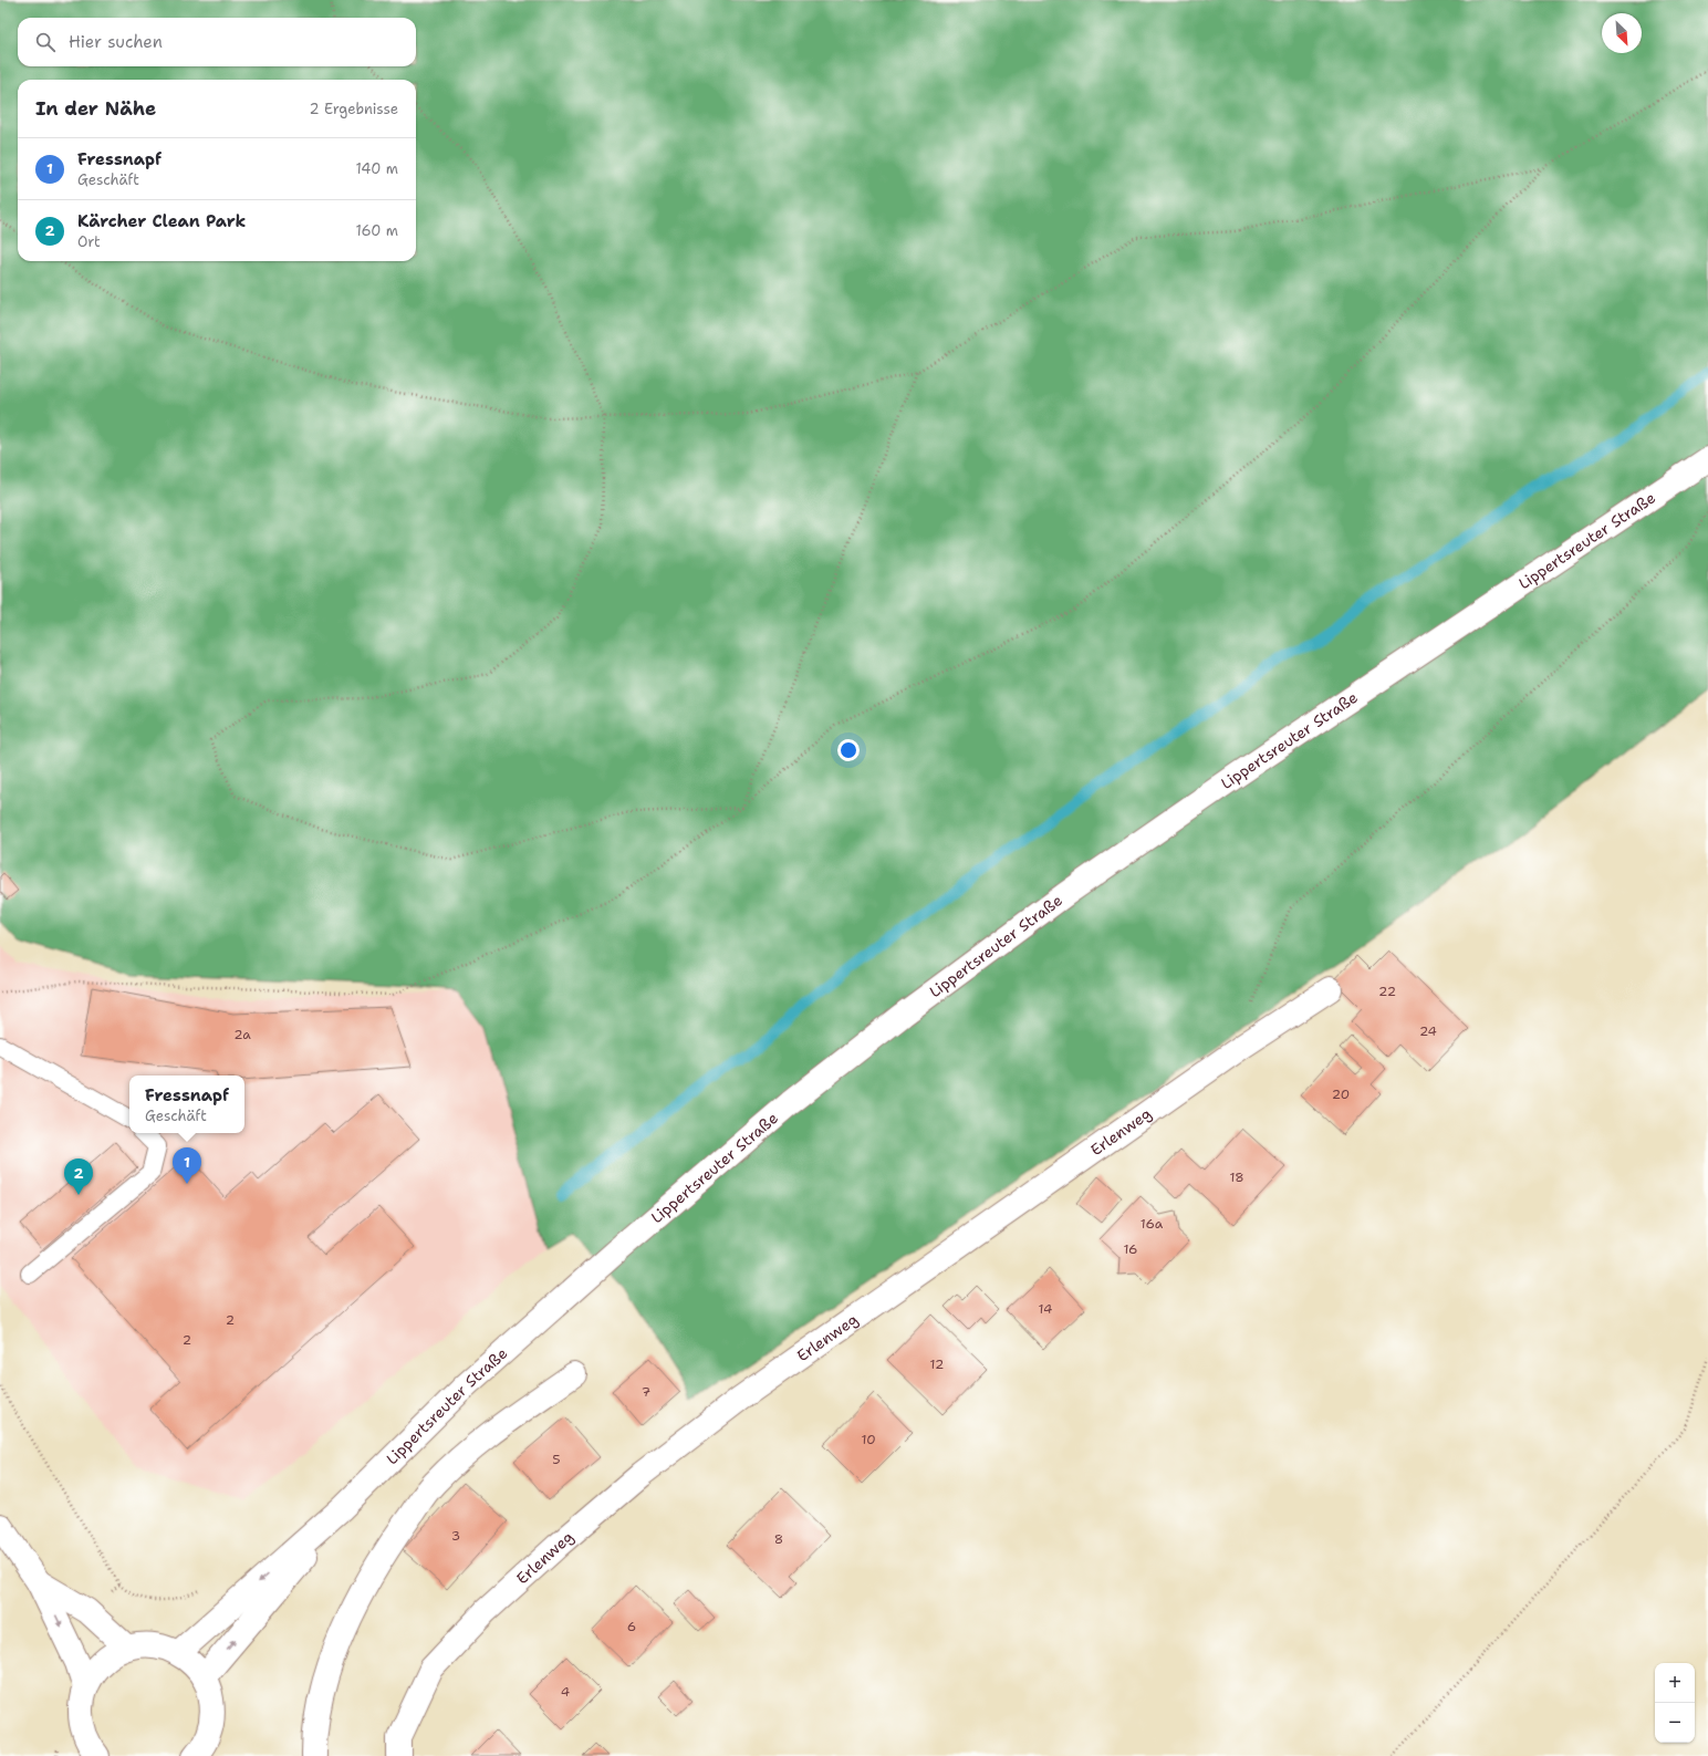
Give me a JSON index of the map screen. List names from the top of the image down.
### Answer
{
  "streets": {
    "street": ["Lippertsreuter Straße", "Erlenweg"]
  },
  "house_numbers": [
    "22",
    "24",
    "2a",
    "20",
    "18",
    "16a",
    "16",
    "14",
    "2",
    "2",
    "12",
    "7",
    "10",
    "5",
    "3",
    "8",
    "6",
    "4"
  ],
  "north": "bottom right",
  "page": {
    "search": "Hier suchen",
    "heading": ["In der Nähe", "2 Ergebnisse"],
    "list": [
      {
        "mark": "1",
        "name": "Fressnapf",
        "note": "Geschäft",
        "value": "140 m"
      },
      {
        "mark": "2",
        "name": "Kärcher Clean Park",
        "note": "Ort",
        "value": "160 m"
      }
    ],
    "popup": ["Fressnapf", "Geschäft"],
    "pins": ["1", "2"],
    "map_buttons": ["+", "−"]
  }
}
